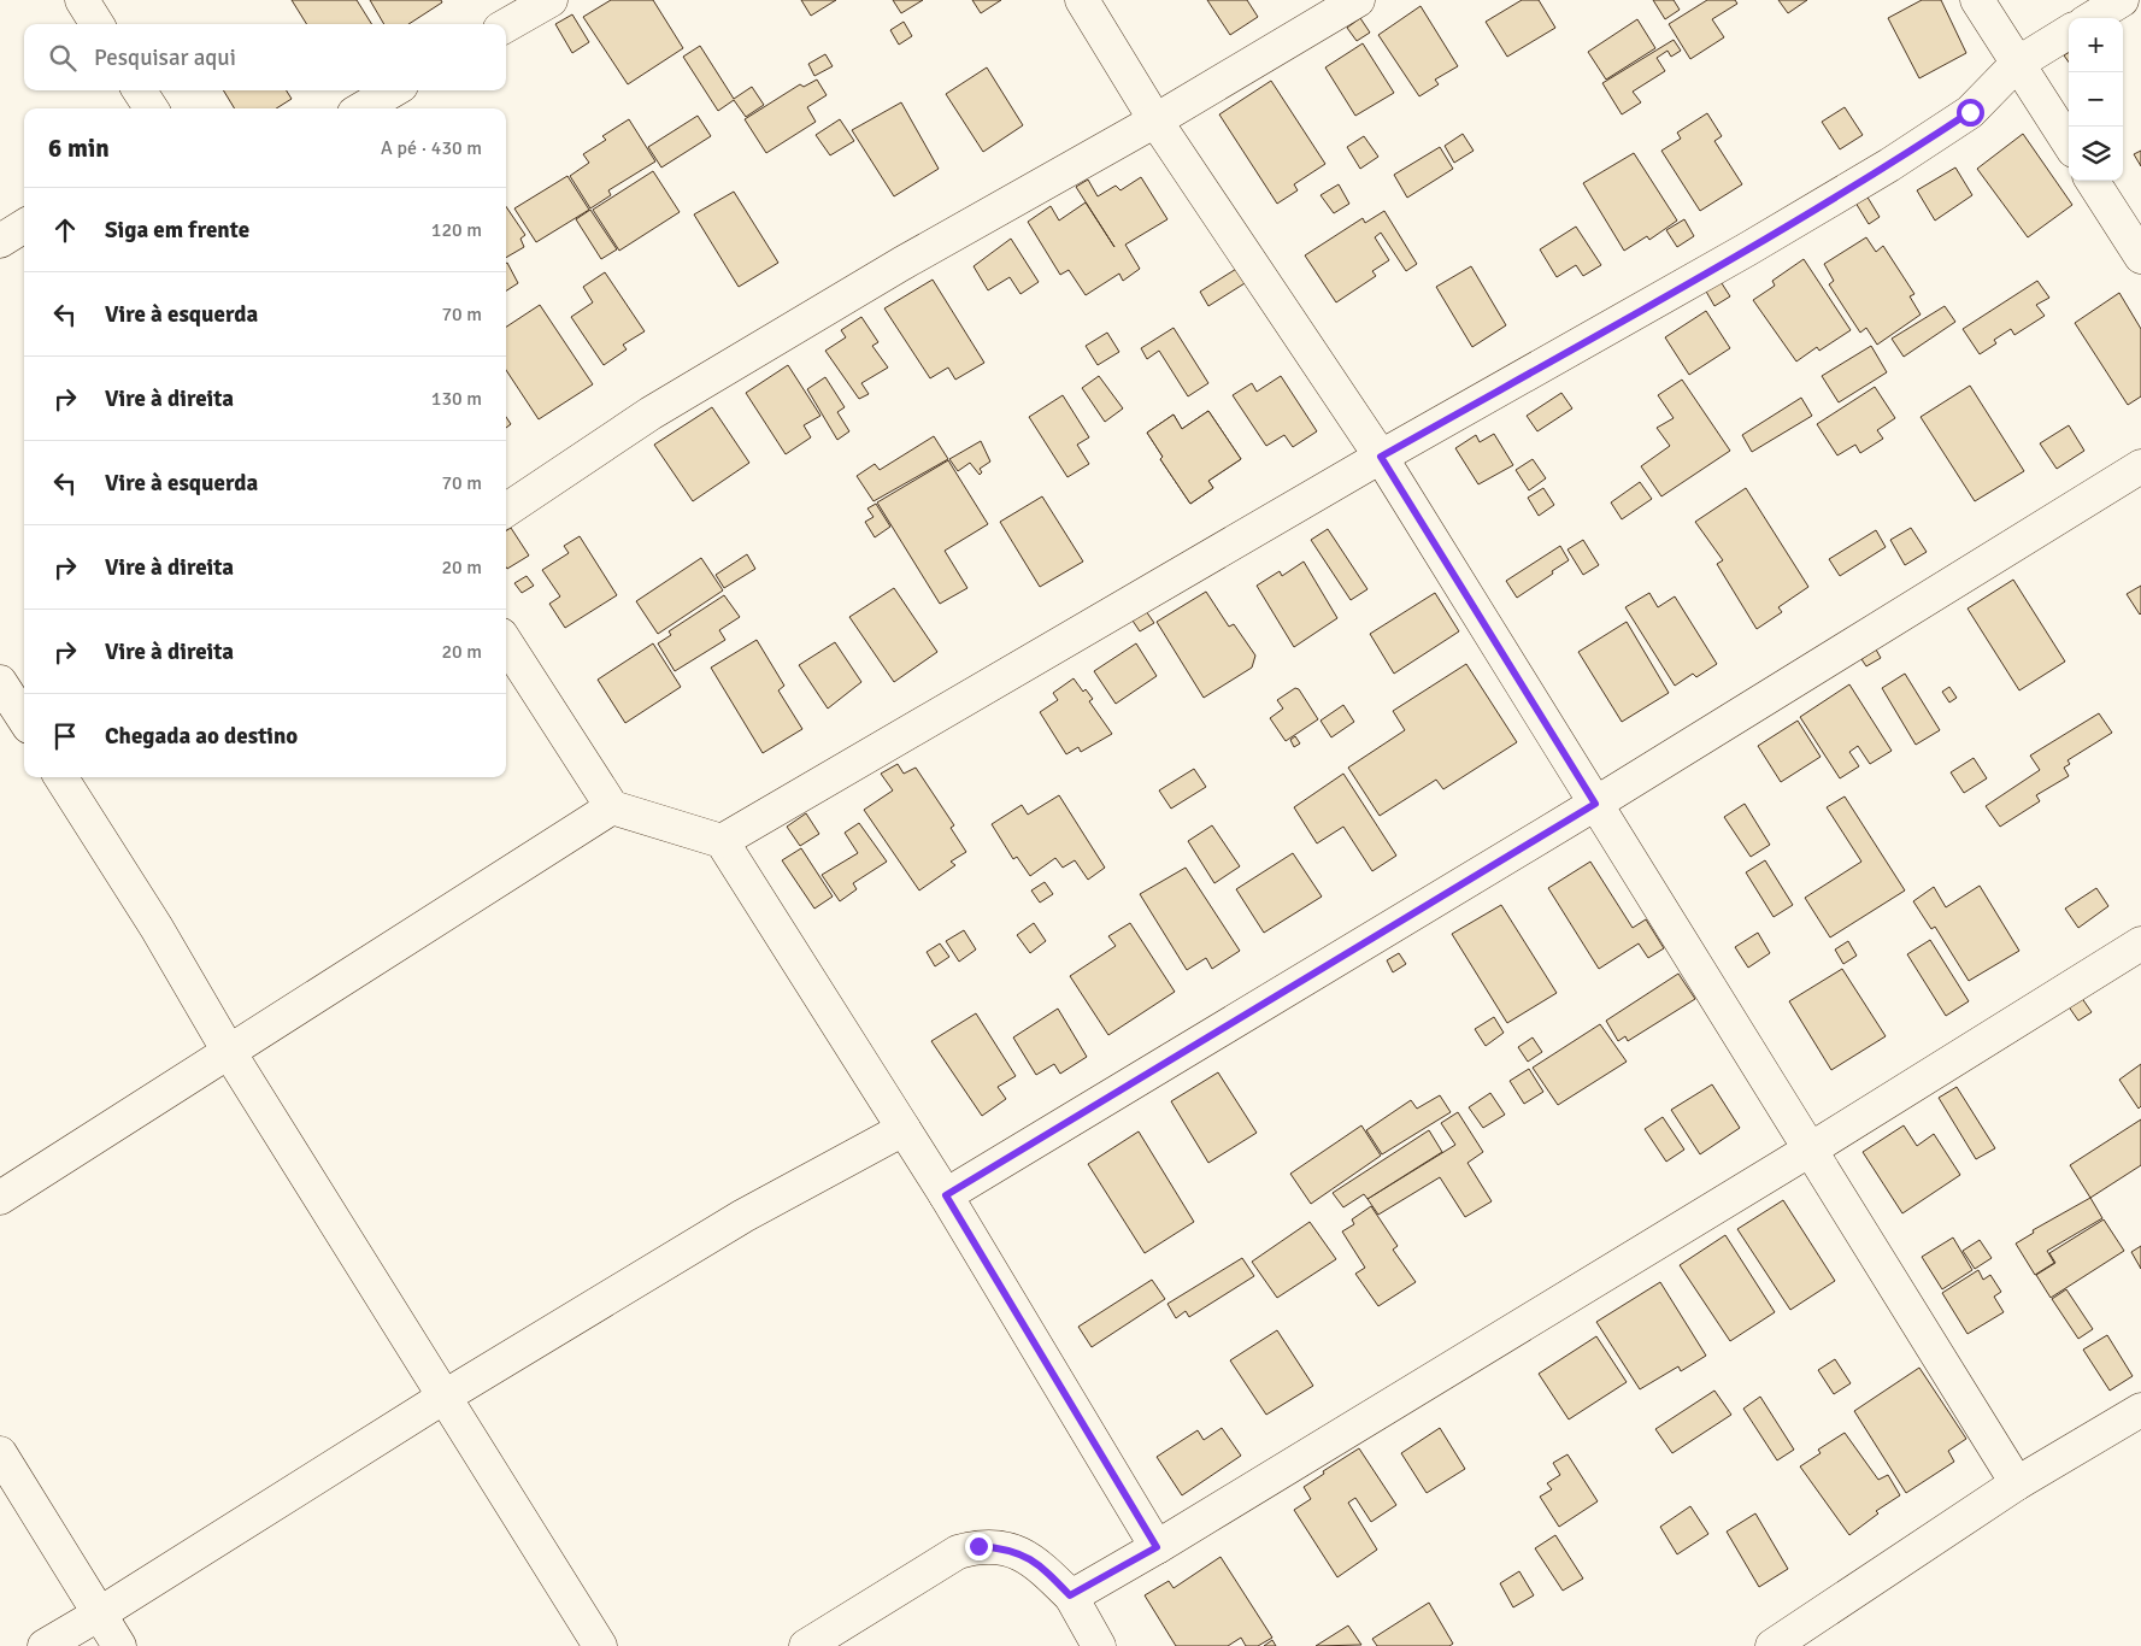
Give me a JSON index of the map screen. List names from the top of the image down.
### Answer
{
  "page": {
    "map_buttons": ["+", "−"],
    "search": "Pesquisar aqui",
    "heading": ["6 min", "A pé · 430 m"],
    "list": [
      ["Siga em frente", "120 m"],
      ["Vire à esquerda", "70 m"],
      ["Vire à direita", "130 m"],
      ["Vire à esquerda", "70 m"],
      ["Vire à direita", "20 m"],
      ["Vire à direita", "20 m"],
      "Chegada ao destino"
    ]
  }
}
